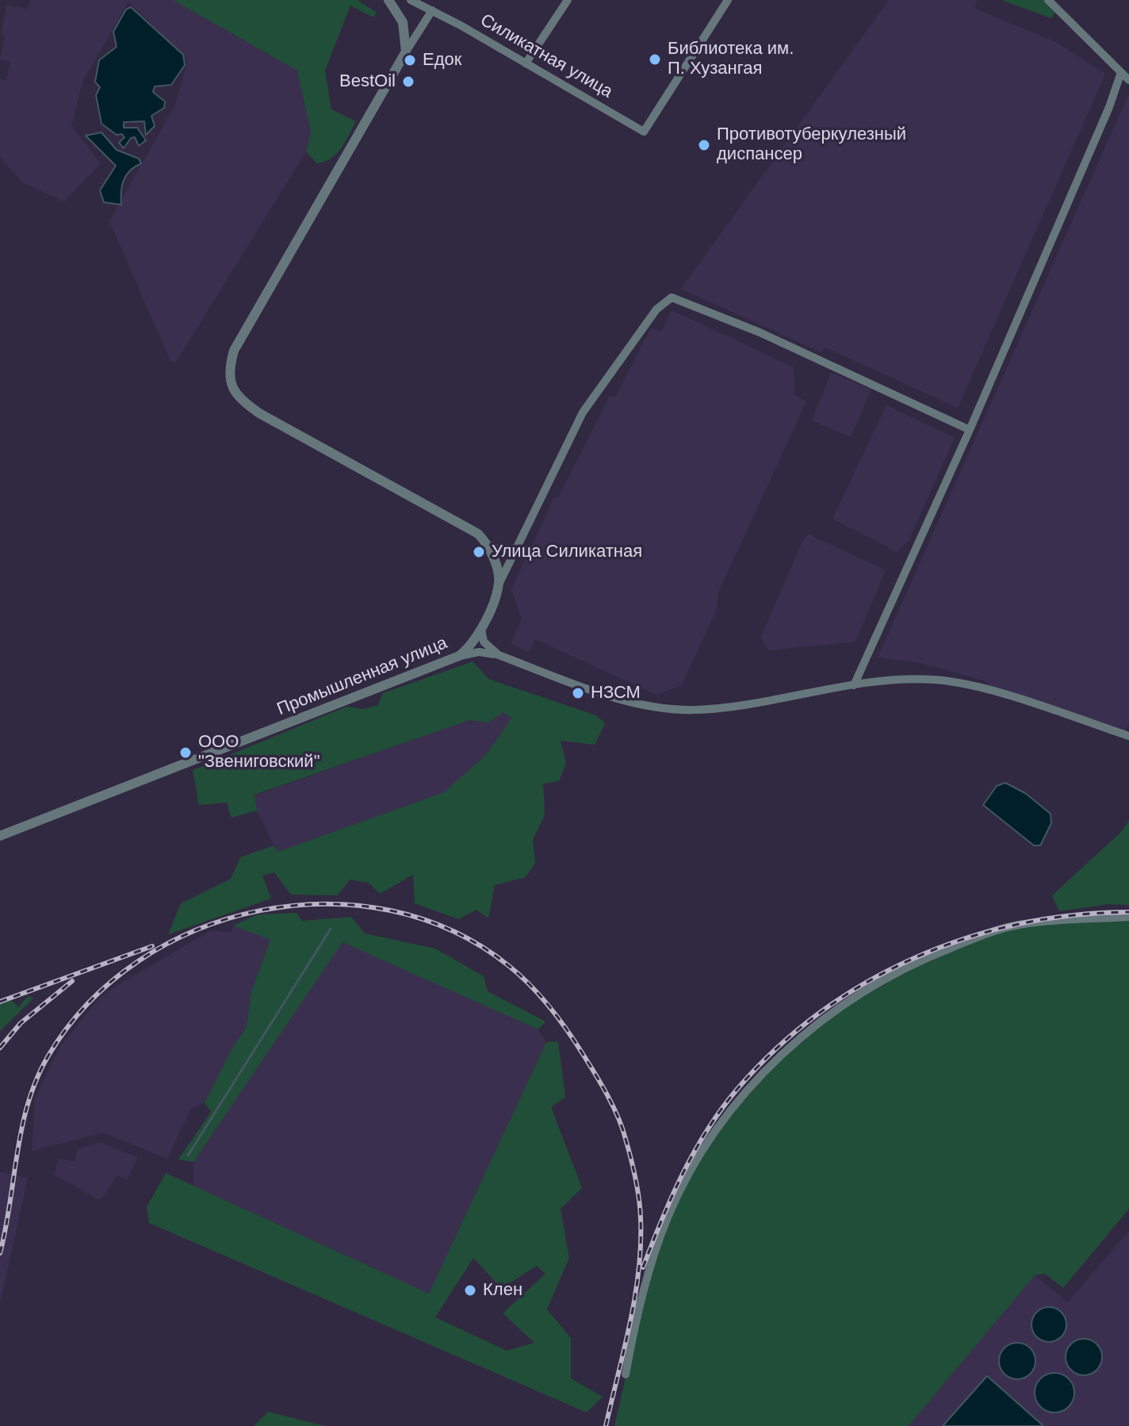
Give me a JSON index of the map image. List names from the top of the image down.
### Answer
{
  "streets": {
    "street": ["Силикатная улица", "Промышленная улица"]
  },
  "places": [
    "Библиотека им. П. Хузангая",
    "Едок",
    "BestOil",
    "Противотуберкулезный диспансер",
    "Улица Силикатная",
    "НЗСМ",
    "ООО \"Звениговский\"",
    "Клен"
  ]
}
